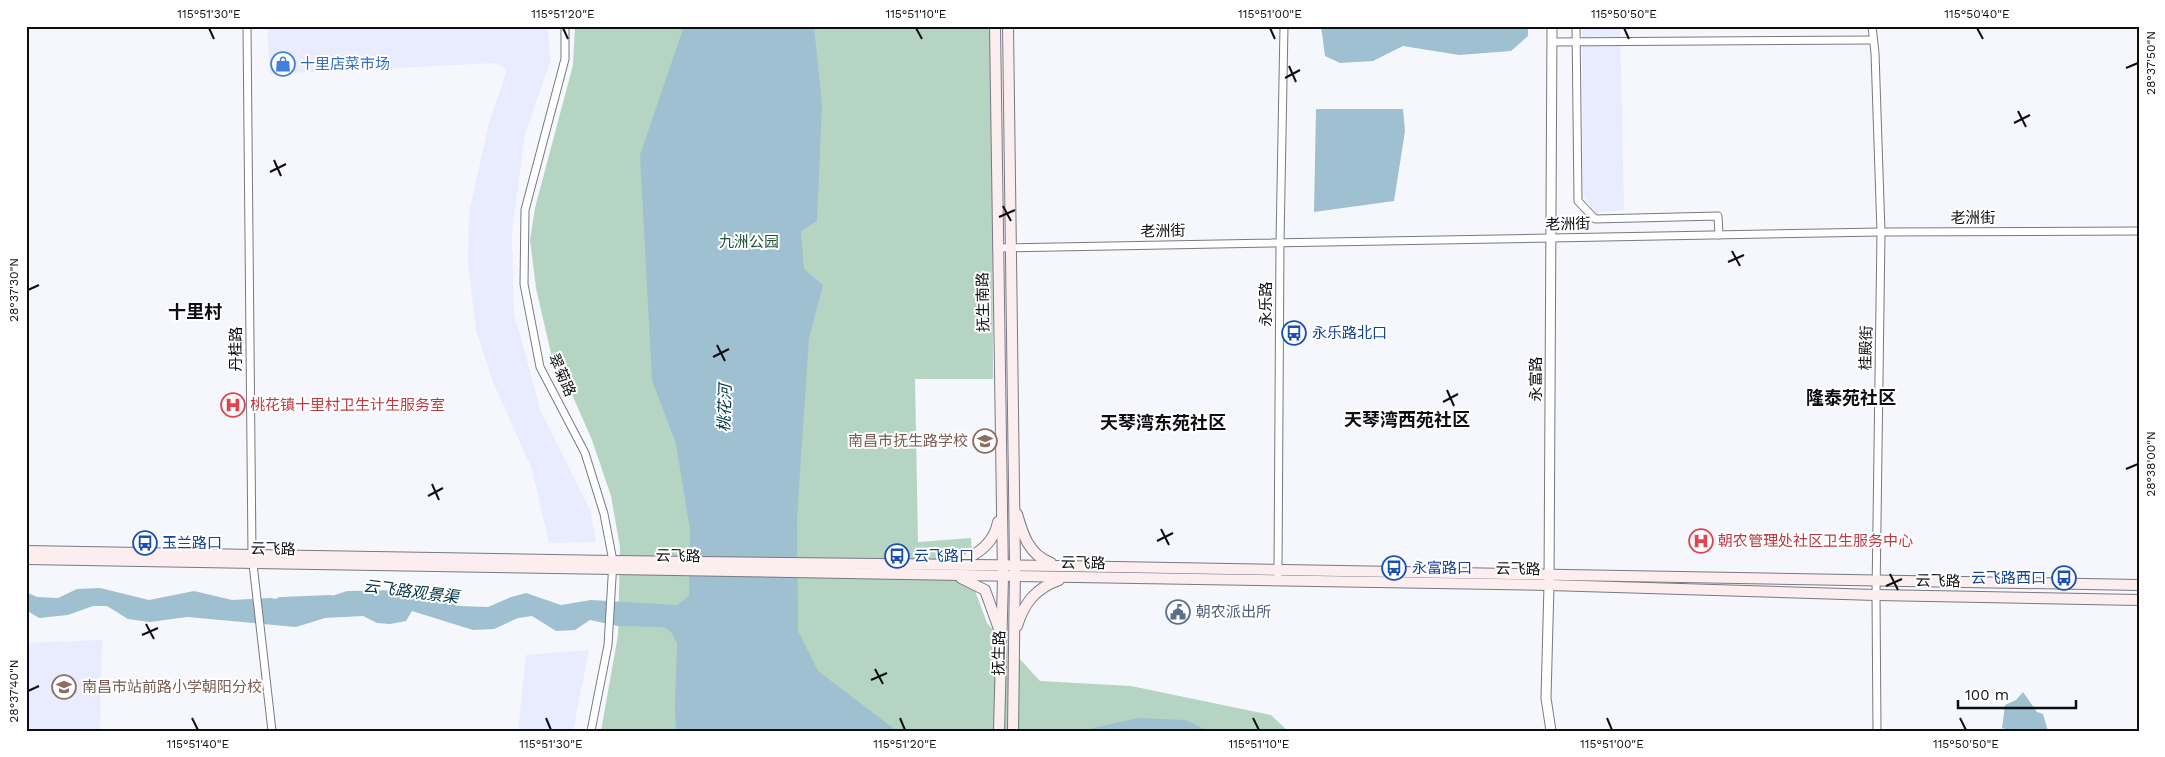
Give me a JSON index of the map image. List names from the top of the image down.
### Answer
{
  "streets": {
    "main road": ["抚生南路", "云飞路", "抚生路"],
    "street": [
      "老洲街",
      "永乐路",
      "桂殿街",
      "丹桂路",
      "翠菊路",
      "永富路"
    ]
  },
  "crossings": [
    ["老洲街", "抚生南路"],
    ["老洲街", "永乐路"],
    ["老洲街", "桂殿街"],
    ["老洲街", "永富路"],
    ["抚生南路", "云飞路"],
    ["抚生南路", "抚生路"],
    ["永乐路", "云飞路"],
    ["桂殿街", "云飞路"],
    ["丹桂路", "云飞路"],
    ["翠菊路", "云飞路"],
    ["永富路", "云飞路"],
    ["云飞路", "抚生路"]
  ],
  "districts": [
    "十里村",
    "隆泰苑社区",
    "天琴湾西苑社区",
    "天琴湾东苑社区"
  ],
  "water": ["桃花河", "云飞路观景渠"],
  "parks": ["九洲公园"],
  "places": {
    "shop": ["十里店菜市场"],
    "bus stop": [
      "永乐路北口",
      "玉兰路口",
      "云飞路口",
      "永富路口",
      "云飞路西口"
    ],
    "hospital": ["桃花镇十里村卫生计生服务室", "朝农管理处社区卫生服务中心"],
    "school or university": ["南昌市抚生路学校", "南昌市站前路小学朝阳分校"],
    "public building": ["朝农派出所"]
  },
  "scale_bar": "100 m",
  "coordinates": [
    "115°51'30\"E",
    "115°51'20\"E",
    "115°51'10\"E",
    "115°51'00\"E",
    "115°50'50\"E",
    "115°50'40\"E",
    "28°37'50\"N",
    "28°37'30\"N",
    "28°38'00\"N",
    "28°37'40\"N",
    "115°51'40\"E"
  ]
}
